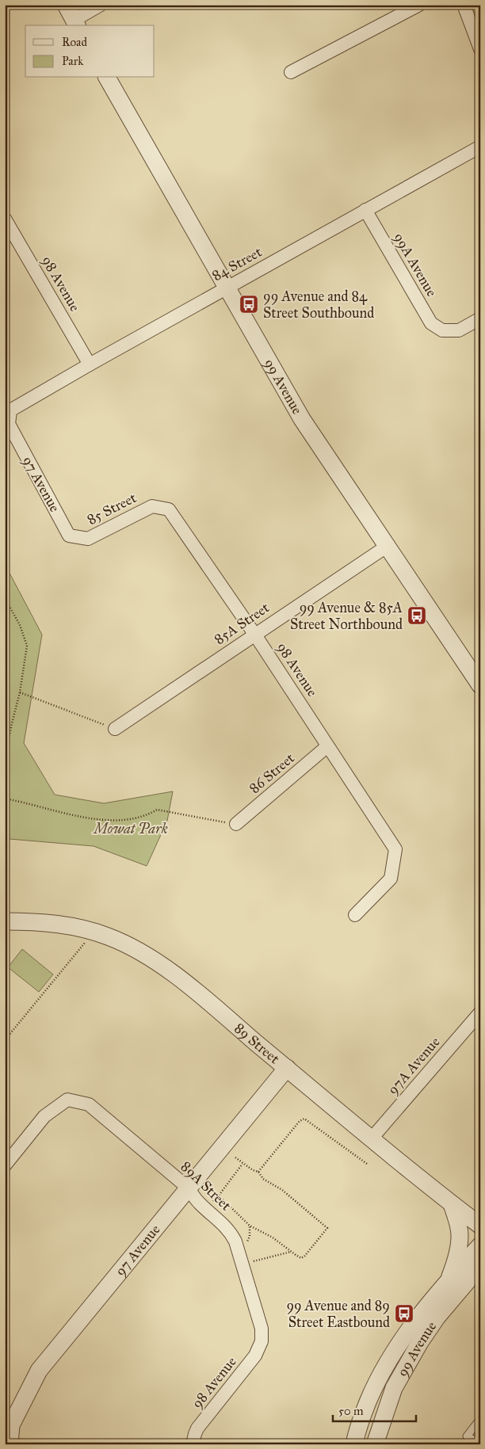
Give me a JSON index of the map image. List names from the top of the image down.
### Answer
{
  "streets": {
    "street": [
      "84 Street",
      "99A Avenue",
      "98 Avenue",
      "99 Avenue",
      "97 Avenue",
      "85 Street",
      "85A Street",
      "86 Street",
      "89 Street",
      "97A Avenue",
      "89A Street"
    ]
  },
  "crossings": [
    ["84 Street", "99A Avenue"],
    ["84 Street", "98 Avenue"],
    ["84 Street", "99 Avenue"],
    ["84 Street", "97 Avenue"],
    ["98 Avenue", "85 Street"],
    ["98 Avenue", "85A Street"],
    ["98 Avenue", "86 Street"],
    ["98 Avenue", "89A Street"],
    ["99 Avenue", "85A Street"],
    ["97 Avenue", "85 Street"],
    ["97 Avenue", "89 Street"],
    ["97 Avenue", "89A Street"],
    ["89 Street", "97A Avenue"]
  ],
  "parks": ["Mowat Park"],
  "places": {
    "bus stop": ["99 Avenue and 84 Street Southbound", "99 Avenue & 85A Street Northbound", "99 Avenue and 89 Street Eastbound"]
  },
  "legend": ["Road", "Park"],
  "scale_bar": "50 m"
}
